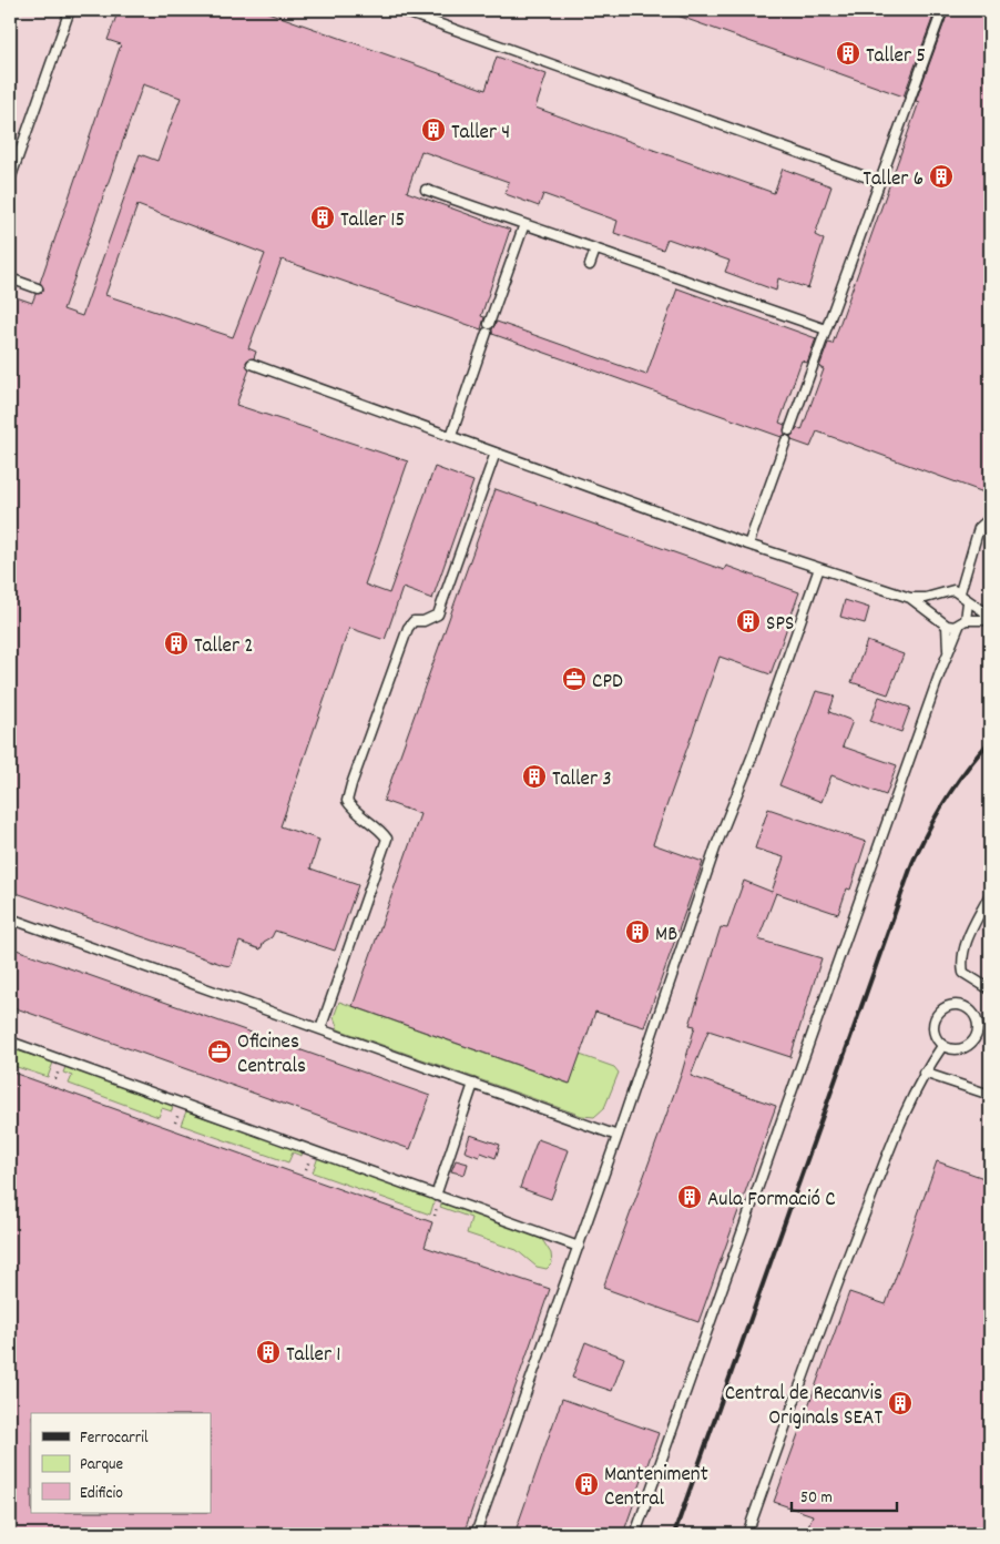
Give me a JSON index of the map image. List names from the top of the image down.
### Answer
{
  "places": {
    "building": [
      "Taller 5",
      "Taller 4",
      "Taller 6",
      "Taller 15",
      "SPS",
      "Taller 2",
      "Taller 3",
      "MB",
      "Aula Formació C",
      "Taller 1",
      "Central de Recanvis Originals SEAT",
      "Manteniment Central"
    ],
    "office": ["CPD", "Oficines Centrals"]
  },
  "legend": ["Ferrocarril", "Parque", "Edificio"],
  "scale_bar": "50 m"
}
